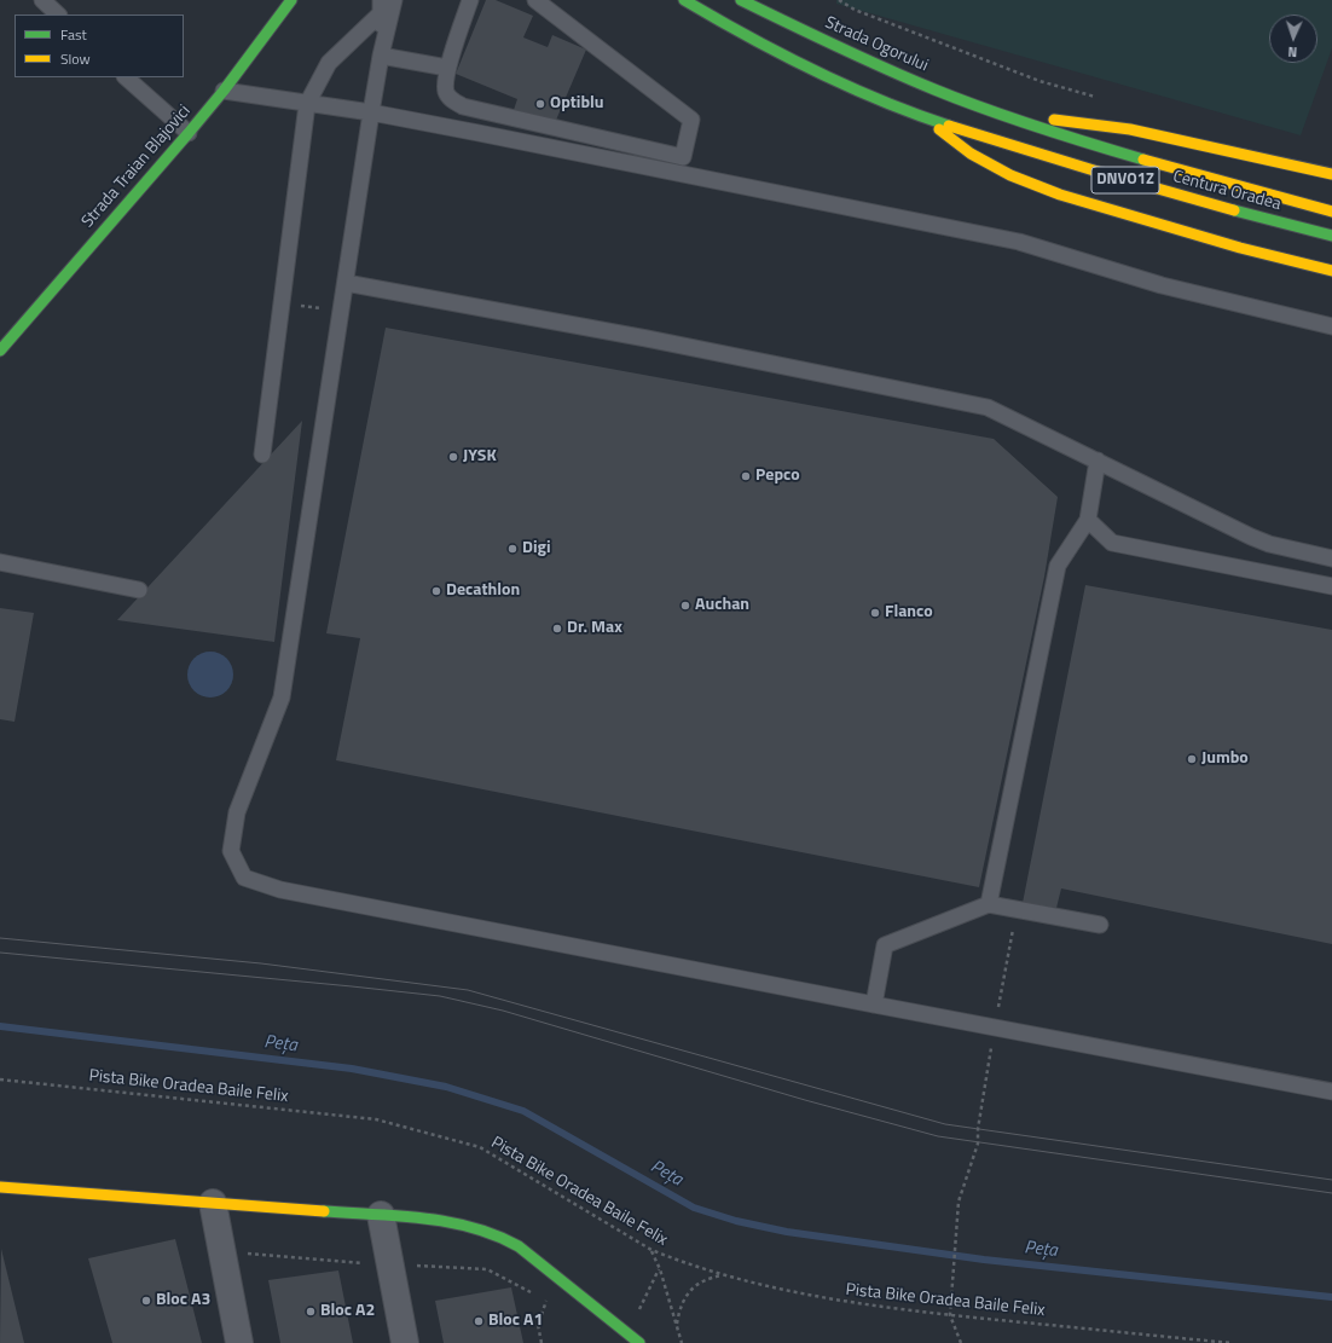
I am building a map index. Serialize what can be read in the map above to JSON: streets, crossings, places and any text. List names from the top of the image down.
{
  "streets": {
    "main road": [
      "Strada Ogorului",
      "Strada Traian Blajovici",
      "DNVO1Z",
      "Centura Oradea"
    ],
    "path": ["Pista Bike Oradea Baile Felix"]
  },
  "crossings": [
    ["Strada Ogorului", "Centura Oradea"],
    ["DNVO1Z", "Centura Oradea"]
  ],
  "water": ["Peța"],
  "places": [
    "Optiblu",
    "JYSK",
    "Pepco",
    "Digi",
    "Decathlon",
    "Auchan",
    "Flanco",
    "Dr. Max",
    "Jumbo",
    "Bloc A3",
    "Bloc A2",
    "Bloc A1"
  ],
  "legend": ["Fast", "Slow"],
  "north": "bottom"
}
